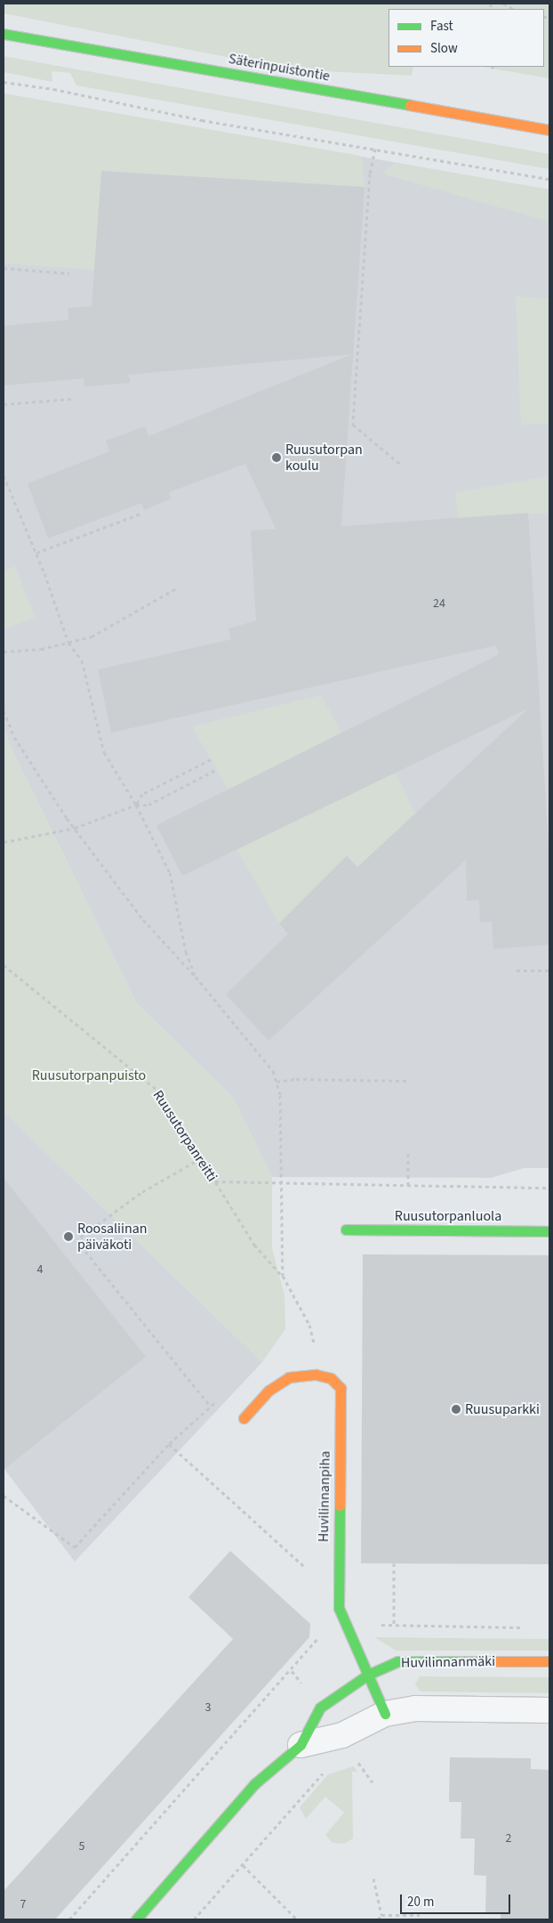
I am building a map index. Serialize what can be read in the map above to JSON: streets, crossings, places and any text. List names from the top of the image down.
{
  "streets": {
    "street": [
      "Säterinpuistontie",
      "Ruusutorpanluola",
      "Huvilinnanpiha",
      "Huvilinnanmäki"
    ],
    "path": ["Ruusutorpanreitti"]
  },
  "crossings": [
    ["Huvilinnanpiha", "Huvilinnanmäki"]
  ],
  "parks": ["Ruusutorpanpuisto"],
  "places": ["Ruusutorpan koulu", "Roosaliinan päiväkoti", "Ruusuparkki"],
  "house_numbers": [
    "24",
    "4",
    "3",
    "2",
    "5",
    "7"
  ],
  "legend": ["Fast", "Slow"],
  "scale_bar": "20 m"
}
